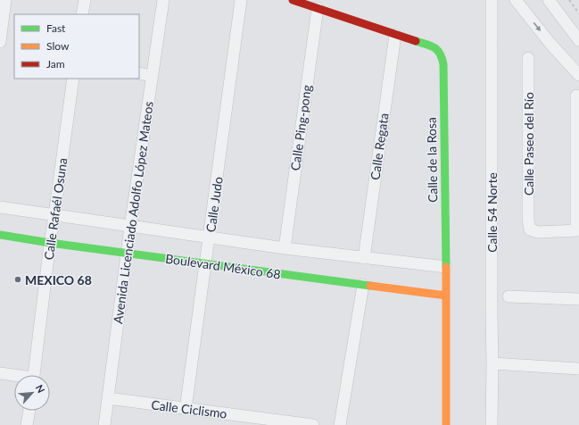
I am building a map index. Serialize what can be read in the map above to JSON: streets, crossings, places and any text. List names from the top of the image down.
{
  "streets": {
    "street": [
      "Calle Ping-pong",
      "Calle Paseo del Río",
      "Calle Regata",
      "Calle de la Rosa",
      "Calle Judo",
      "Calle Rafaél Osuna",
      "Avenida Licenciado Adolfo López Mateos",
      "Calle 54 Norte",
      "Boulevard México 68",
      "Calle Ciclismo"
    ]
  },
  "crossings": [
    ["Calle Ping-pong", "Calle de la Rosa"],
    ["Calle Ping-pong", "Boulevard México 68"],
    ["Calle Regata", "Calle de la Rosa"],
    ["Calle Regata", "Boulevard México 68"],
    ["Calle de la Rosa", "Boulevard México 68"],
    ["Calle Judo", "Boulevard México 68"],
    ["Calle Judo", "Calle Ciclismo"],
    ["Calle Rafaél Osuna", "Boulevard México 68"],
    ["Avenida Licenciado Adolfo López Mateos", "Boulevard México 68"],
    ["Avenida Licenciado Adolfo López Mateos", "Calle Ciclismo"]
  ],
  "places": ["MEXICO 68"],
  "legend": ["Fast", "Slow", "Jam"],
  "north": "top right"
}
